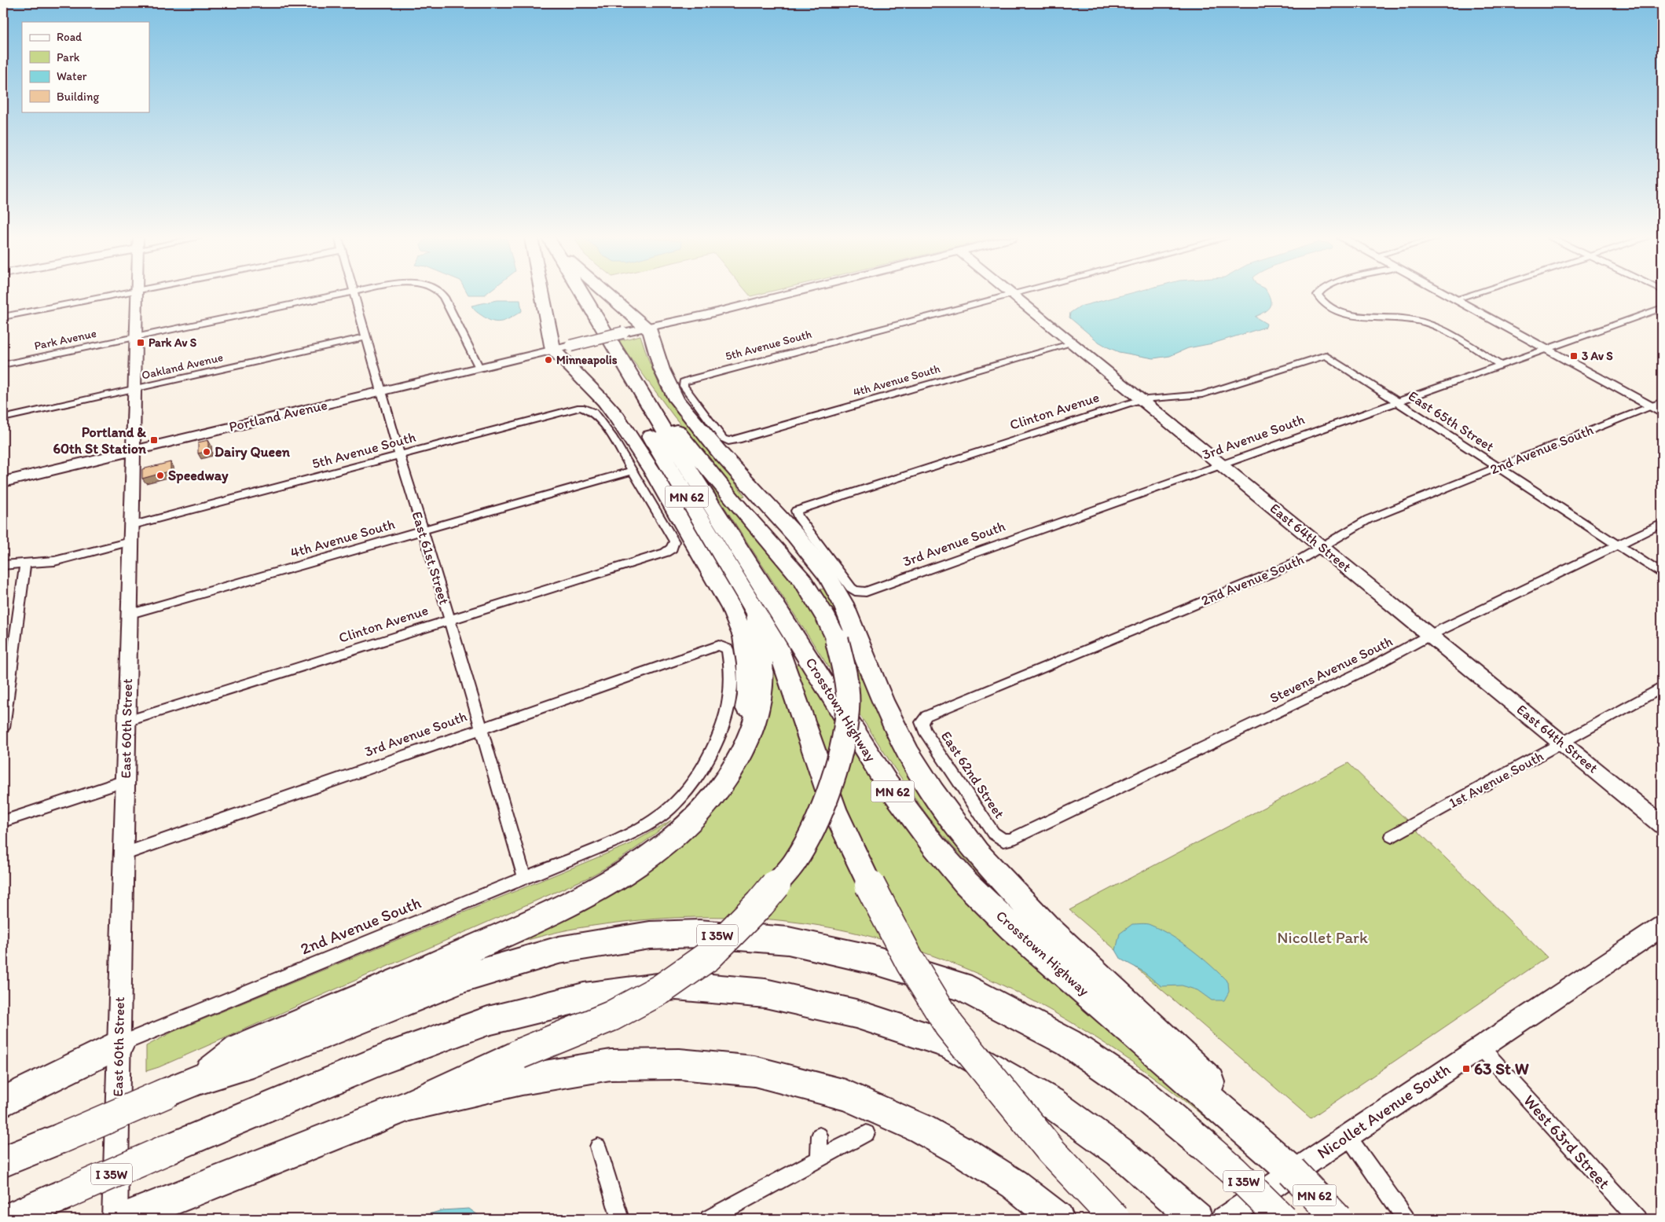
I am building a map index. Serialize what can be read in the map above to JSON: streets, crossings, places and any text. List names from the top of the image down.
{
  "streets": {
    "highway": ["MN 62", "Crosstown Highway", "I 35W"],
    "street": [
      "Park Avenue",
      "5th Avenue South",
      "Oakland Avenue",
      "4th Avenue South",
      "Clinton Avenue",
      "Portland Avenue",
      "East 65th Street",
      "3rd Avenue South",
      "2nd Avenue South",
      "East 64th Street",
      "East 61st Street",
      "Stevens Avenue South",
      "East 60th Street",
      "East 62nd Street",
      "1st Avenue South",
      "Nicollet Avenue South",
      "West 63rd Street"
    ]
  },
  "crossings": [
    ["Park Avenue", "Portland Avenue"],
    ["Park Avenue", "East 60th Street"],
    ["5th Avenue South", "4th Avenue South"],
    ["5th Avenue South", "Clinton Avenue"],
    ["5th Avenue South", "East 61st Street"],
    ["5th Avenue South", "East 60th Street"],
    ["Oakland Avenue", "East 61st Street"],
    ["Oakland Avenue", "East 60th Street"],
    ["4th Avenue South", "Clinton Avenue"],
    ["4th Avenue South", "East 64th Street"],
    ["4th Avenue South", "East 61st Street"],
    ["4th Avenue South", "East 60th Street"],
    ["Clinton Avenue", "East 65th Street"],
    ["Clinton Avenue", "3rd Avenue South"],
    ["Clinton Avenue", "East 64th Street"],
    ["Clinton Avenue", "East 61st Street"],
    ["Clinton Avenue", "East 60th Street"],
    ["Portland Avenue", "East 61st Street"],
    ["Portland Avenue", "East 60th Street"],
    ["East 65th Street", "3rd Avenue South"],
    ["East 65th Street", "2nd Avenue South"],
    ["East 65th Street", "Stevens Avenue South"],
    ["3rd Avenue South", "2nd Avenue South"],
    ["3rd Avenue South", "East 64th Street"],
    ["3rd Avenue South", "East 61st Street"],
    ["3rd Avenue South", "East 60th Street"],
    ["2nd Avenue South", "East 64th Street"],
    ["2nd Avenue South", "East 61st Street"],
    ["2nd Avenue South", "East 60th Street"],
    ["2nd Avenue South", "East 62nd Street"],
    ["East 64th Street", "Stevens Avenue South"],
    ["East 64th Street", "1st Avenue South"],
    ["Stevens Avenue South", "East 62nd Street"],
    ["Nicollet Avenue South", "West 63rd Street"]
  ],
  "parks": ["Nicollet Park"],
  "places": {
    "transit": [
      "Park Av S",
      "3 Av S",
      "Portland & 60th St Station",
      "63 St W"
    ],
    "other": ["Minneapolis", "Dairy Queen", "Speedway"]
  },
  "legend": [
    "Road",
    "Park",
    "Water",
    "Building"
  ]
}
